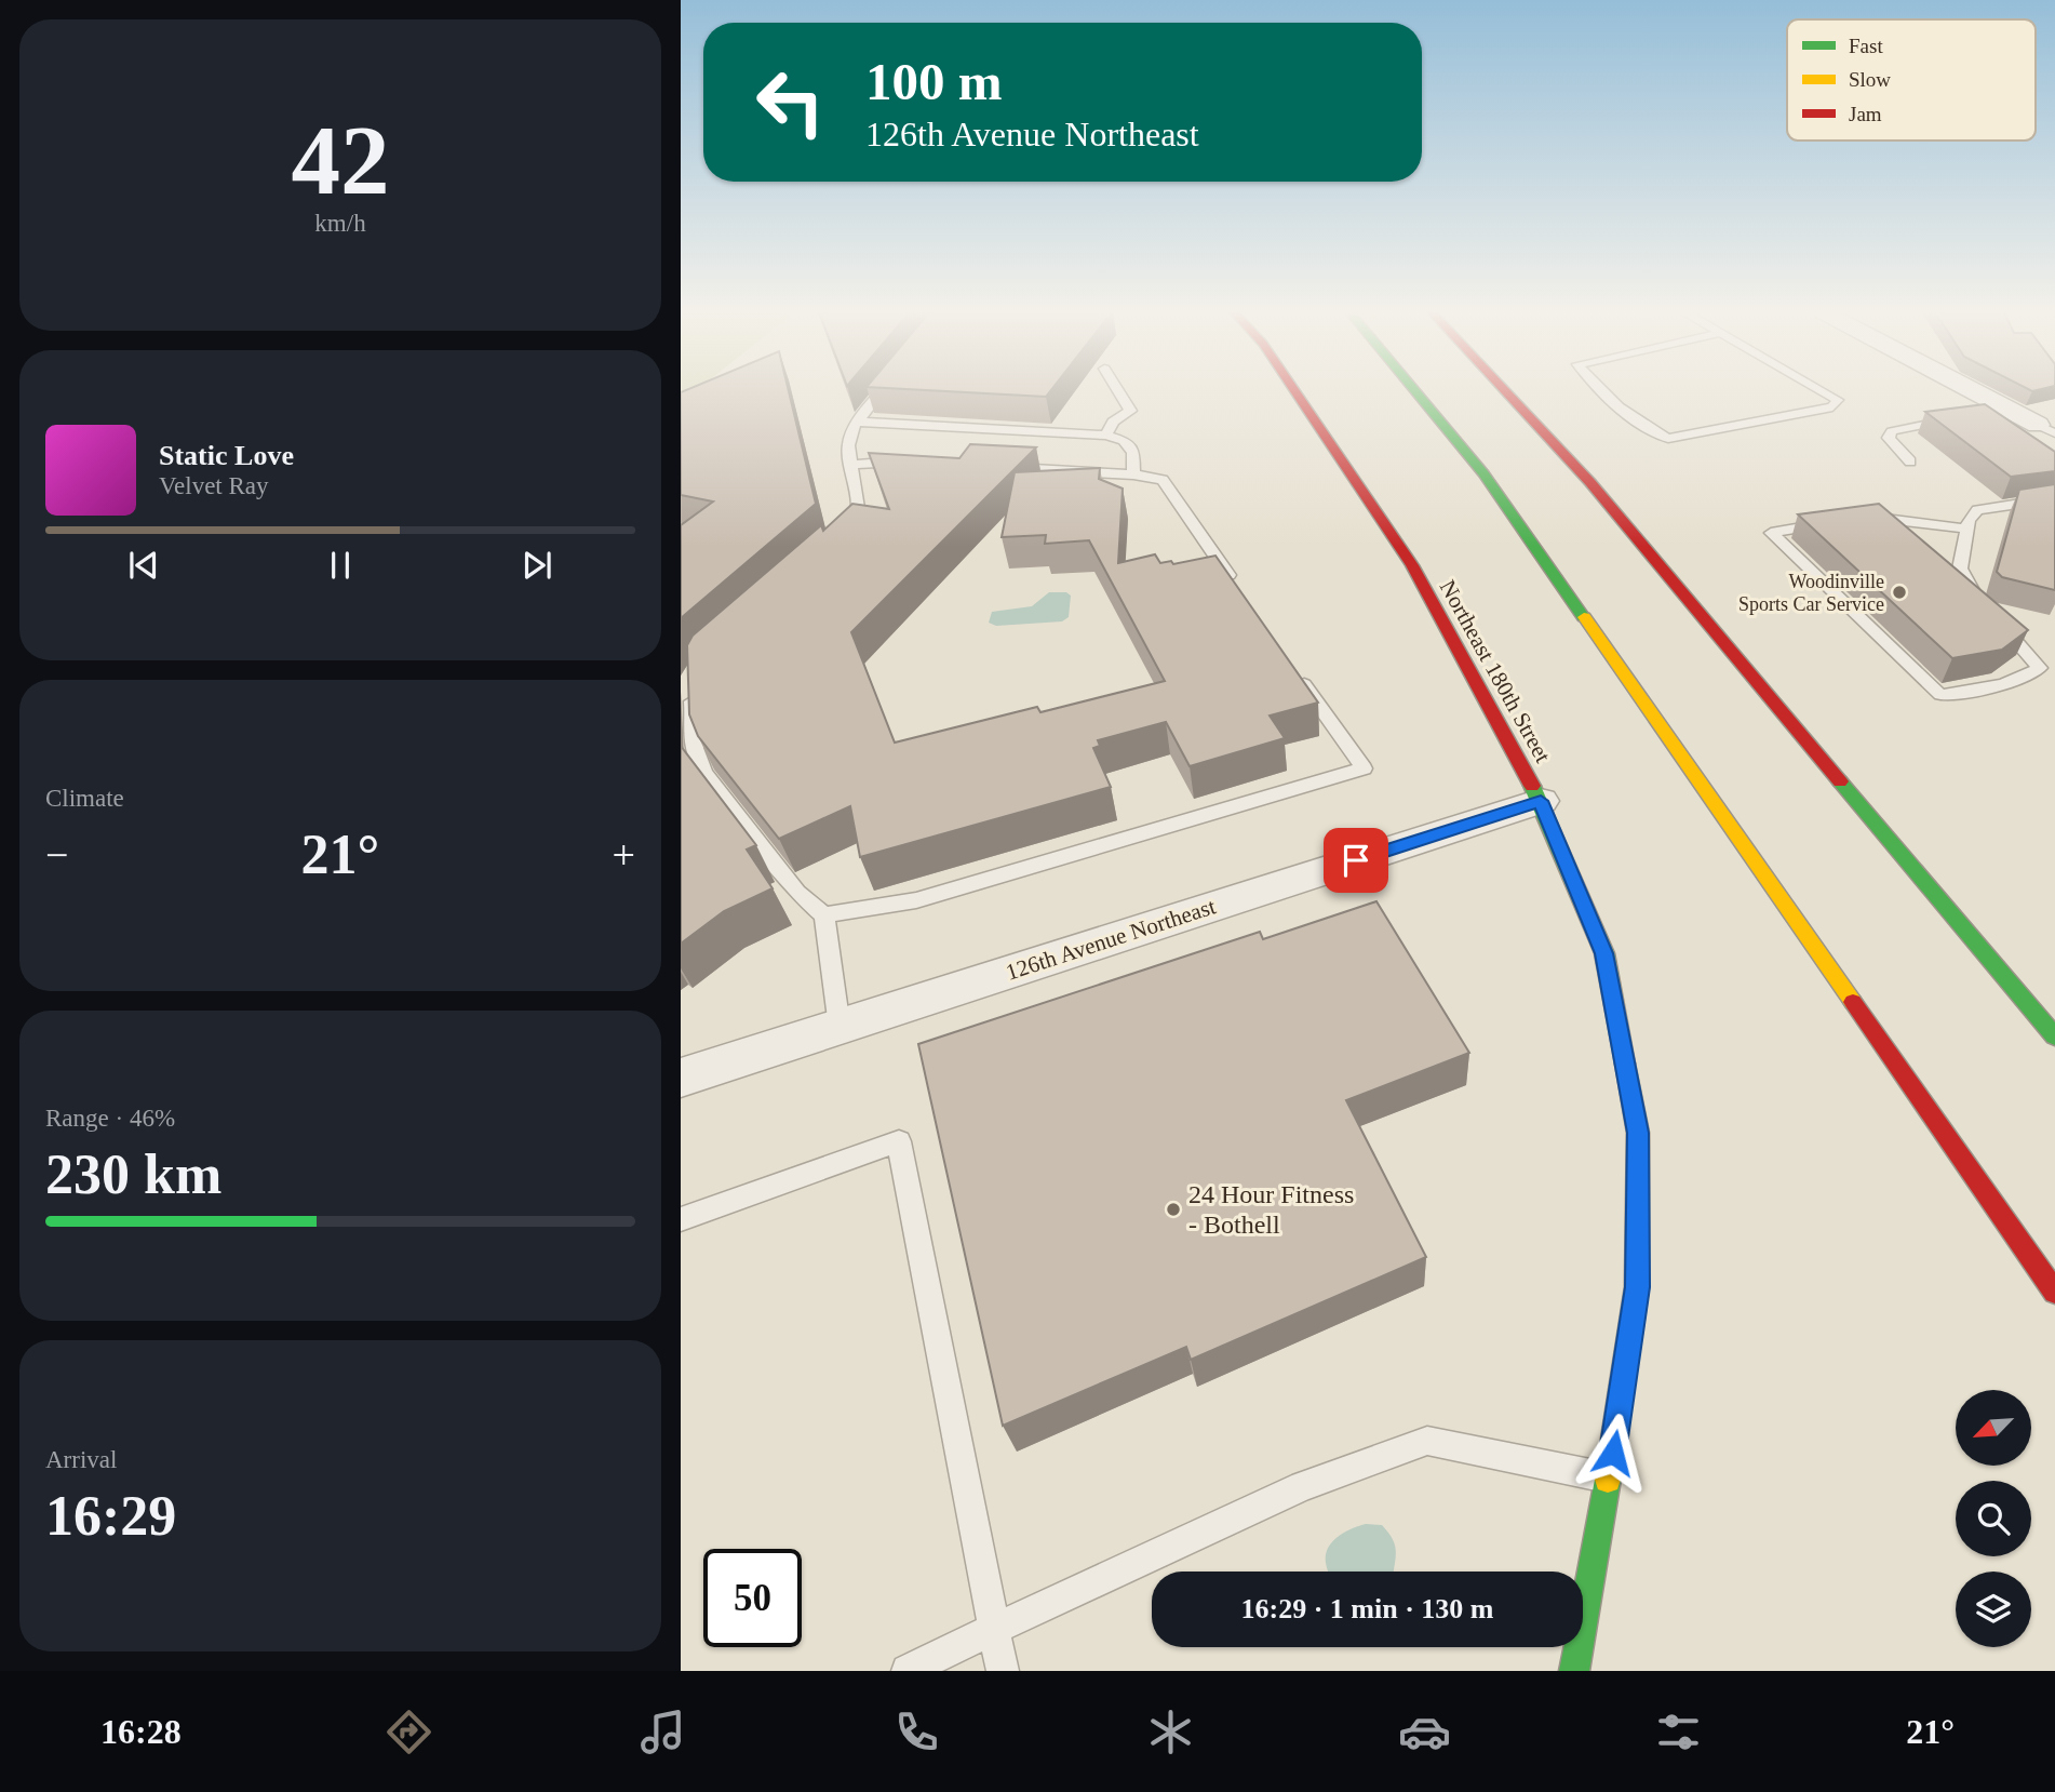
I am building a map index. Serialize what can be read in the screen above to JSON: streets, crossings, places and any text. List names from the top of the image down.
{
  "streets": {
    "main road": ["Northeast 180th Street"],
    "street": ["126th Avenue Northeast"]
  },
  "crossings": [
    ["Northeast 180th Street", "126th Avenue Northeast"]
  ],
  "places": ["Woodinville Sports Car Service", "24 Hour Fitness - Bothell"],
  "legend": ["Fast", "Slow", "Jam"],
  "north": "bottom left",
  "page": {
    "tile": [
      ["42", "km/h"],
      "Climate",
      ["Range · 46%", "230 km"],
      ["Arrival", "16:29"]
    ],
    "turn": ["100 m", "126th Avenue Northeast"],
    "song": ["Static Love", "Velvet Ray"],
    "heat": ["−", "21°", "+"],
    "limit": "50",
    "trip": "16:29 · 1 min · 130 m",
    "tabs": ["16:28", "21°"]
  }
}
